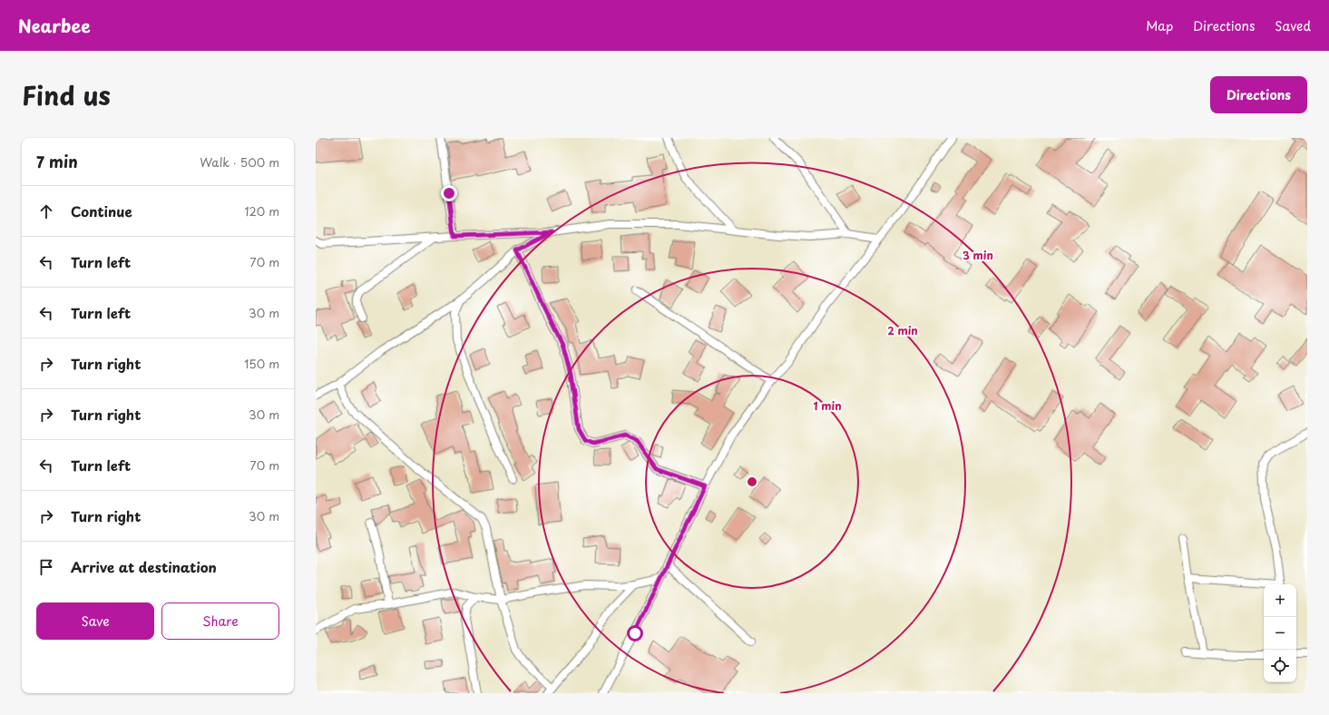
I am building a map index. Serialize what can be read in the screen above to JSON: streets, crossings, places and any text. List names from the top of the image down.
{
  "page": {
    "header": "Nearbee",
    "nav": ["Map", "Directions", "Saved"],
    "title": "Find us",
    "buttons": [
      "Directions",
      ["Save", "Share"]
    ],
    "heading": ["7 min", "Walk · 500 m"],
    "list": [
      ["Continue", "120 m"],
      ["Turn left", "70 m"],
      ["Turn left", "30 m"],
      ["Turn right", "150 m"],
      ["Turn right", "30 m"],
      ["Turn left", "70 m"],
      ["Turn right", "30 m"],
      "Arrive at destination"
    ],
    "map_buttons": ["+", "−"]
  },
  "rings": ["3 min", "2 min", "1 min"]
}
